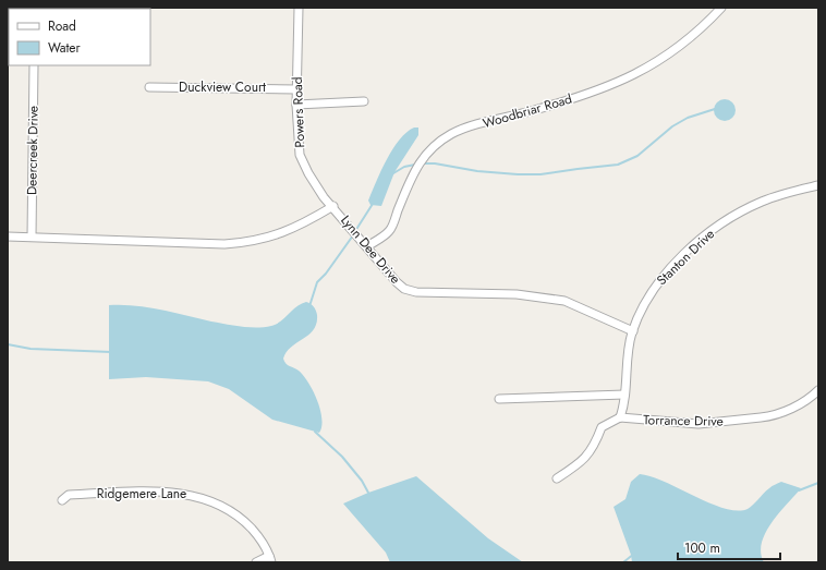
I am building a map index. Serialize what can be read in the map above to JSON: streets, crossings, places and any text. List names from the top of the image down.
{
  "streets": {
    "street": [
      "Duckview Court",
      "Woodbriar Road",
      "Powers Road",
      "Deercreek Drive",
      "Lynn Dee Drive",
      "Stanton Drive",
      "Torrance Drive",
      "Ridgemere Lane"
    ]
  },
  "crossings": [
    ["Duckview Court", "Powers Road"],
    ["Woodbriar Road", "Lynn Dee Drive"],
    ["Powers Road", "Lynn Dee Drive"],
    ["Deercreek Drive", "Lynn Dee Drive"],
    ["Lynn Dee Drive", "Stanton Drive"],
    ["Stanton Drive", "Torrance Drive"]
  ],
  "legend": ["Road", "Water"],
  "scale_bar": "100 m"
}
